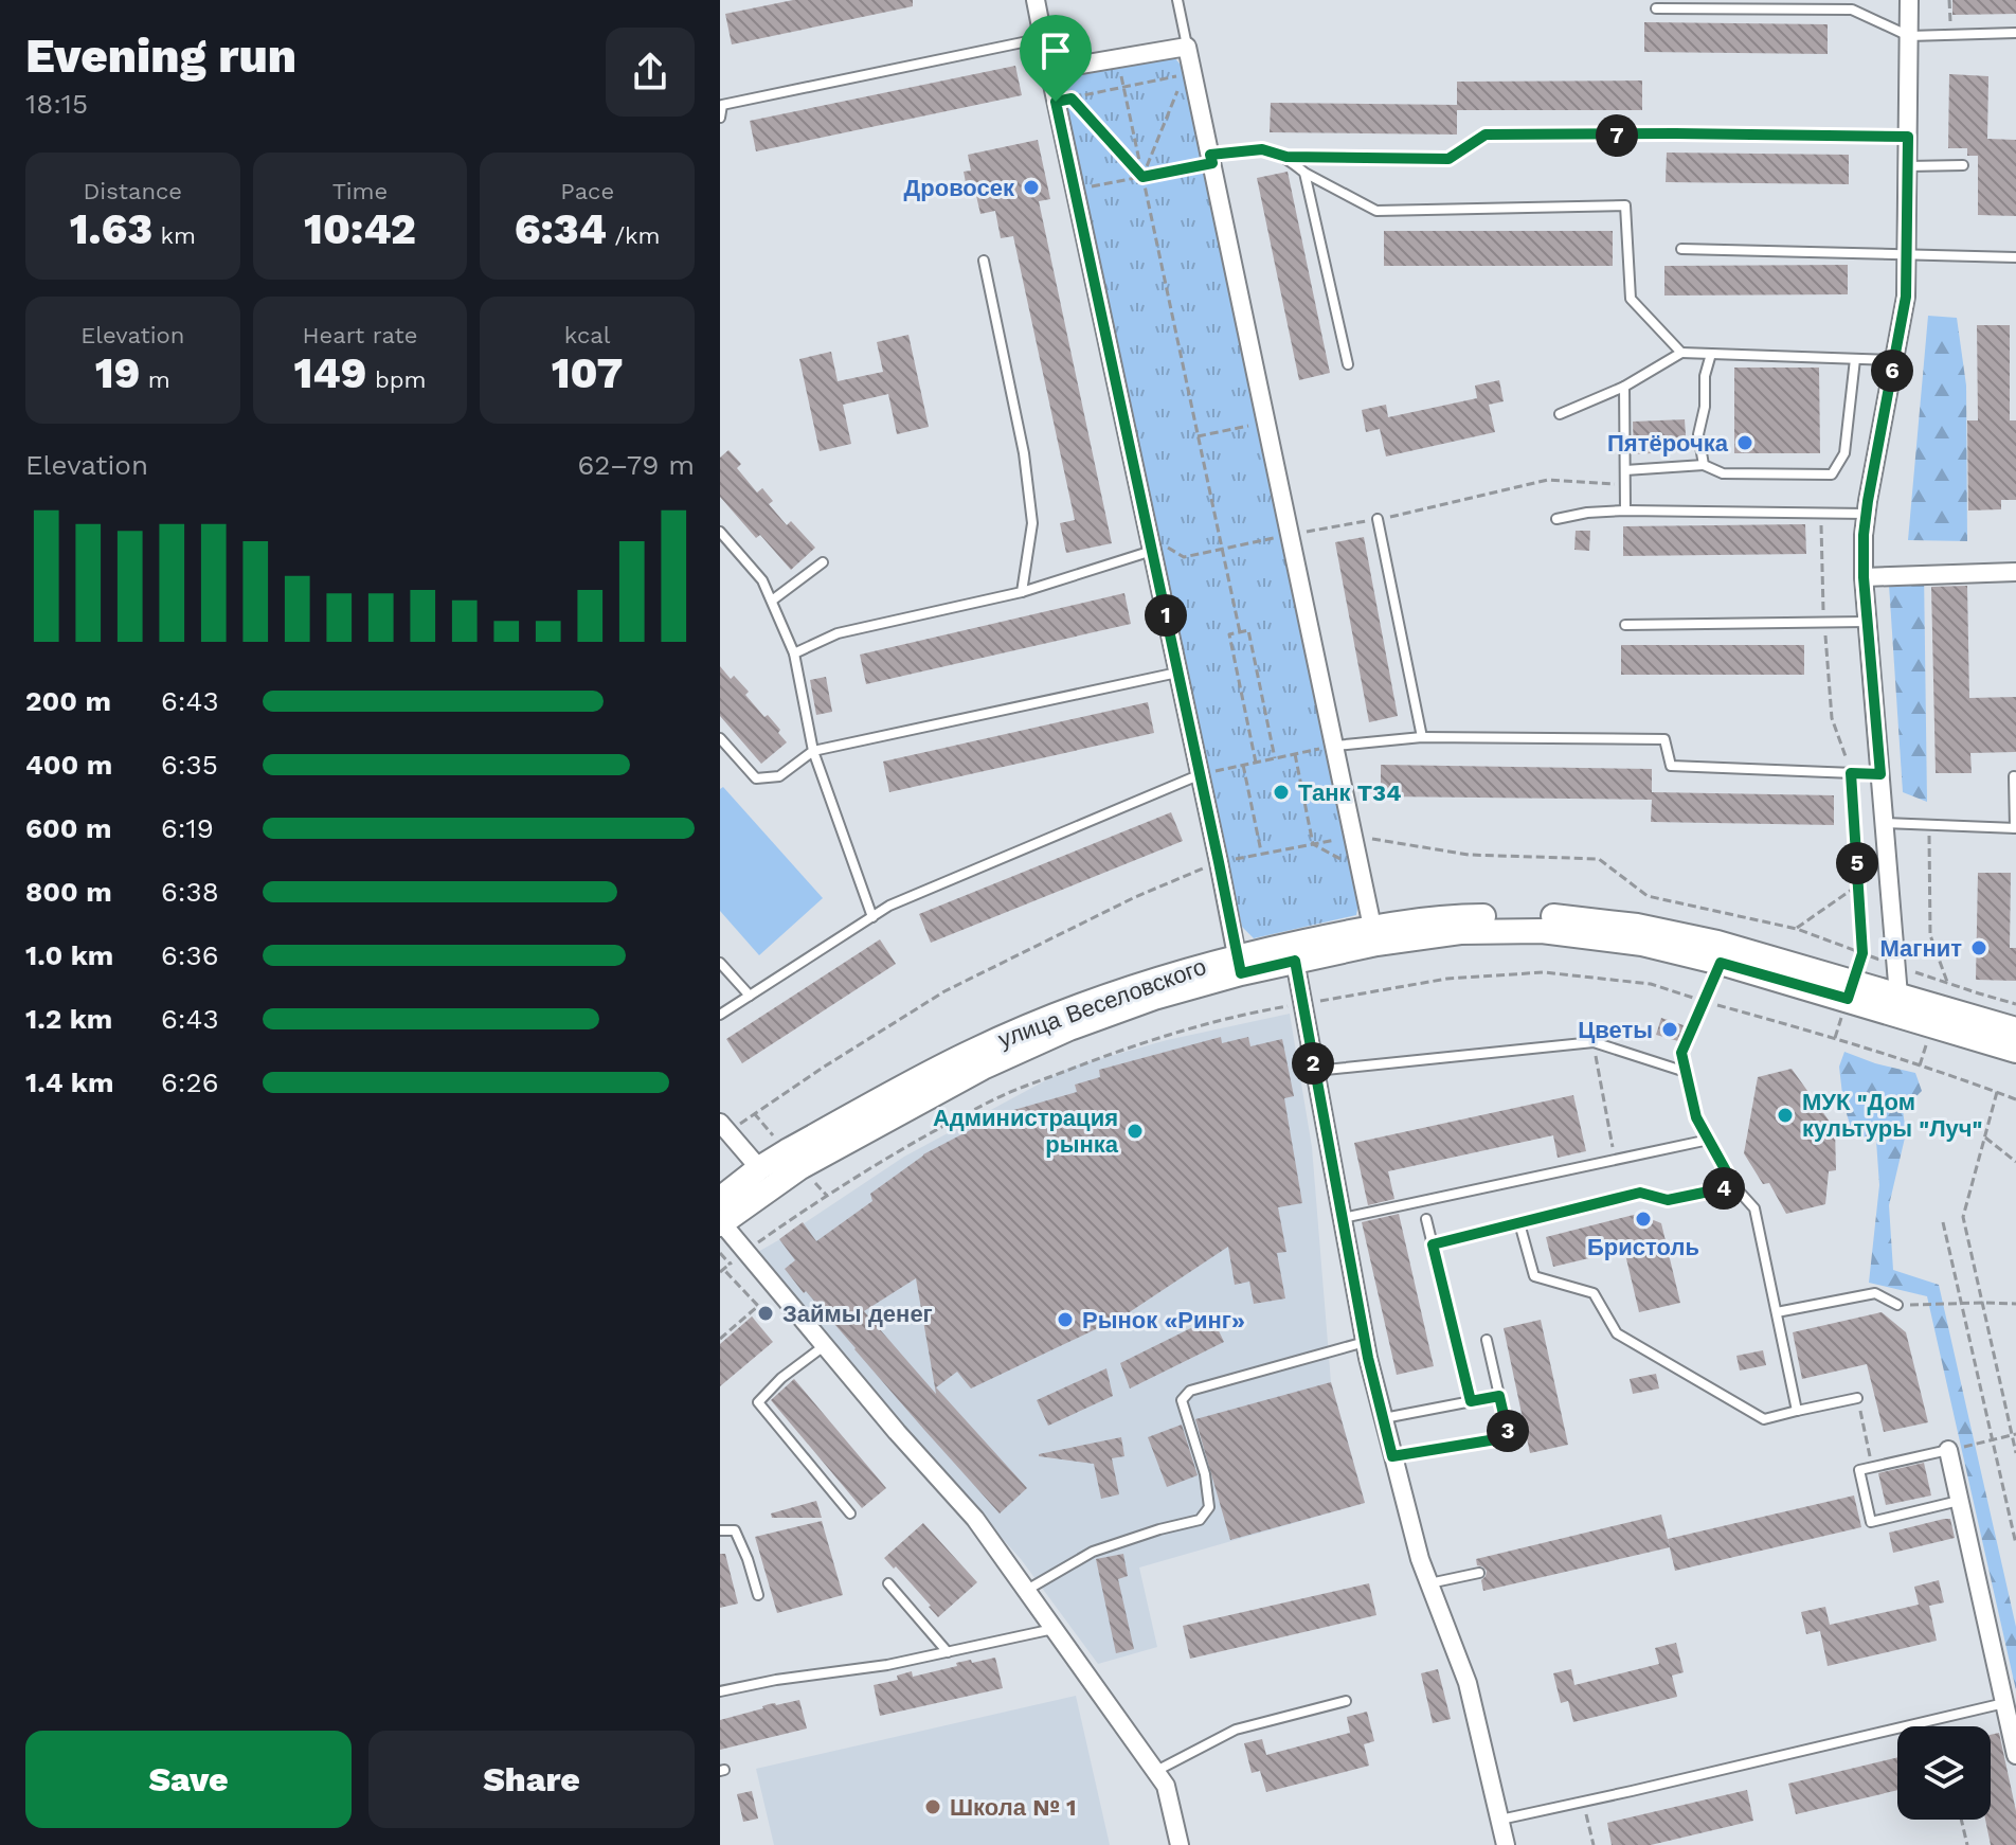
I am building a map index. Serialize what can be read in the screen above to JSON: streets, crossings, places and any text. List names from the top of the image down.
{
  "streets": {
    "main road": ["улица Веселовского"]
  },
  "places": [
    "Дровосек",
    "Пятёрочка",
    "Танк T34",
    "Магнит",
    "Цветы",
    "МУК \"Дом культуры \"Луч\"",
    "Администрация рынка",
    "Бристоль",
    "Займы денег",
    "Рынок «Ринг»",
    "Школа № 1"
  ],
  "page": {
    "heading": ["Evening run", "18:15"],
    "pins": [
      "7",
      "6",
      "1",
      "5",
      "2",
      "4",
      "3"
    ],
    "stats": [
      ["Distance", "1.63 km"],
      ["Time", "10:42"],
      ["Pace", "6:34 /km"],
      ["Elevation", "19 m"],
      ["Heart rate", "149 bpm"],
      ["kcal", "107"]
    ],
    "chart": ["Elevation", "62–79 m"],
    "list": [
      {
        "name": "200 m",
        "note": "6:43"
      },
      {
        "name": "400 m",
        "note": "6:35"
      },
      {
        "name": "600 m",
        "note": "6:19"
      },
      {
        "name": "800 m",
        "note": "6:38"
      },
      {
        "name": "1.0 km",
        "note": "6:36"
      },
      {
        "name": "1.2 km",
        "note": "6:43"
      },
      {
        "name": "1.4 km",
        "note": "6:26"
      }
    ],
    "buttons": ["Save", "Share"]
  }
}
